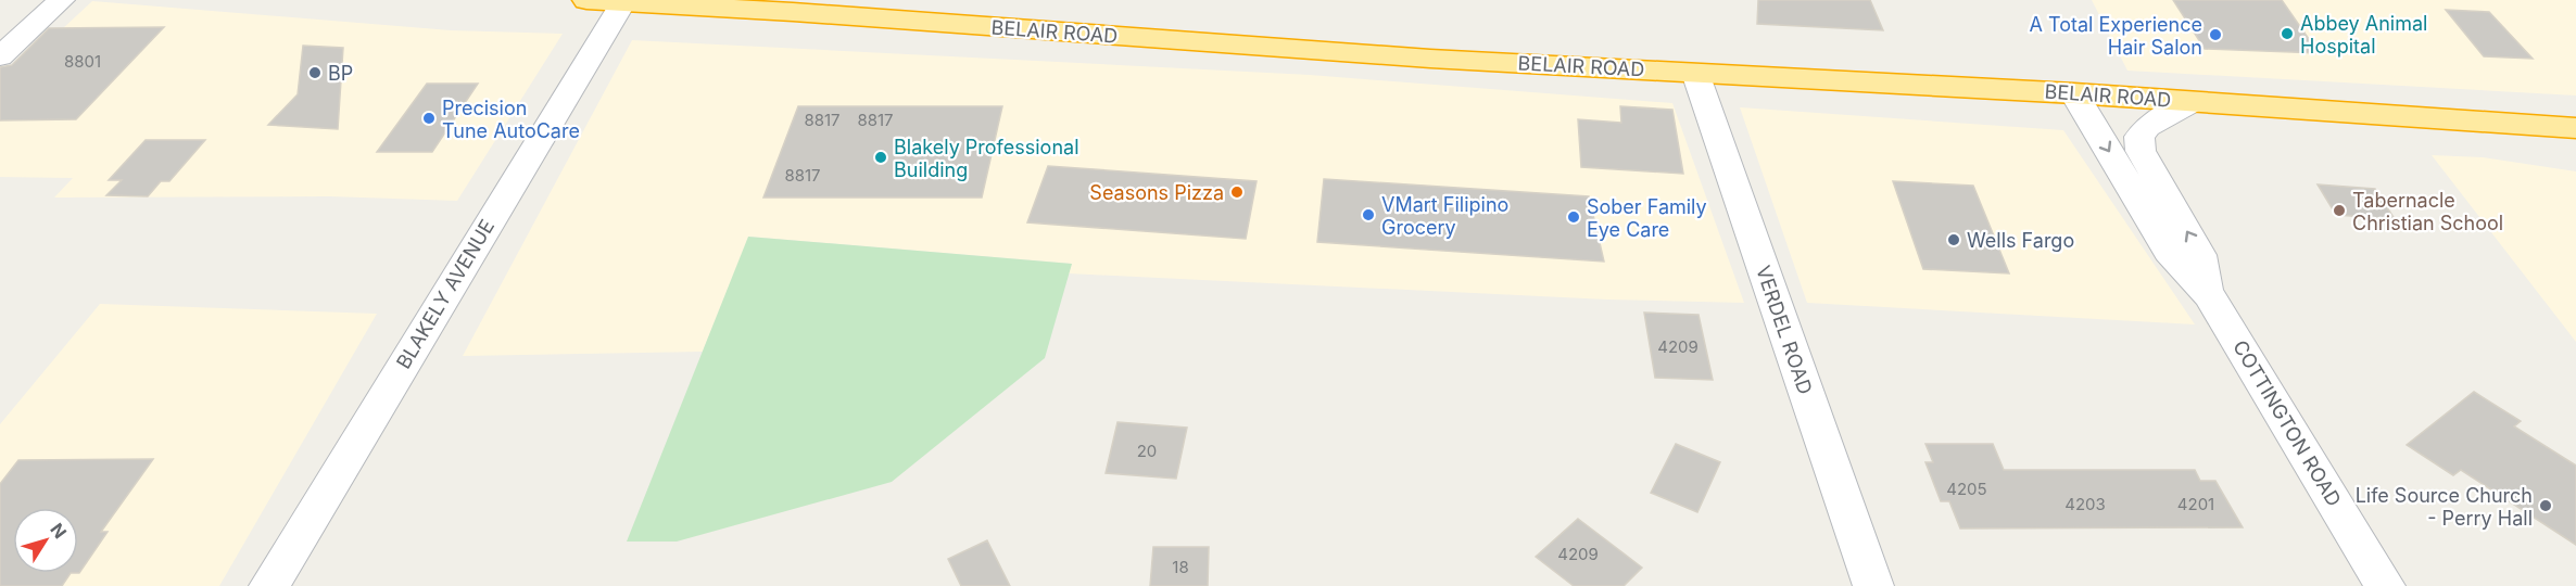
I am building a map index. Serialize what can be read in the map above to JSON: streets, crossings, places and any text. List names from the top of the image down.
{
  "streets": {
    "highway": ["BELAIR ROAD"],
    "street": ["BLAKELY AVENUE", "VERDEL ROAD", "COTTINGTON ROAD"]
  },
  "crossings": [
    ["BELAIR ROAD", "BLAKELY AVENUE"],
    ["BELAIR ROAD", "VERDEL ROAD"],
    ["BELAIR ROAD", "COTTINGTON ROAD"]
  ],
  "places": [
    "Abbey Animal Hospital",
    "A Total Experience Hair Salon",
    "BP",
    "Precision Tune AutoCare",
    "Blakely Professional Building",
    "Seasons Pizza",
    "Tabernacle Christian School",
    "VMart Filipino Grocery",
    "Sober Family Eye Care",
    "Wells Fargo",
    "Life Source Church - Perry Hall"
  ],
  "house_numbers": [
    "8801",
    "8817",
    "8817",
    "8817",
    "4209",
    "20",
    "4205",
    "4203",
    "4201",
    "4209",
    "18"
  ],
  "north": "top right"
}
